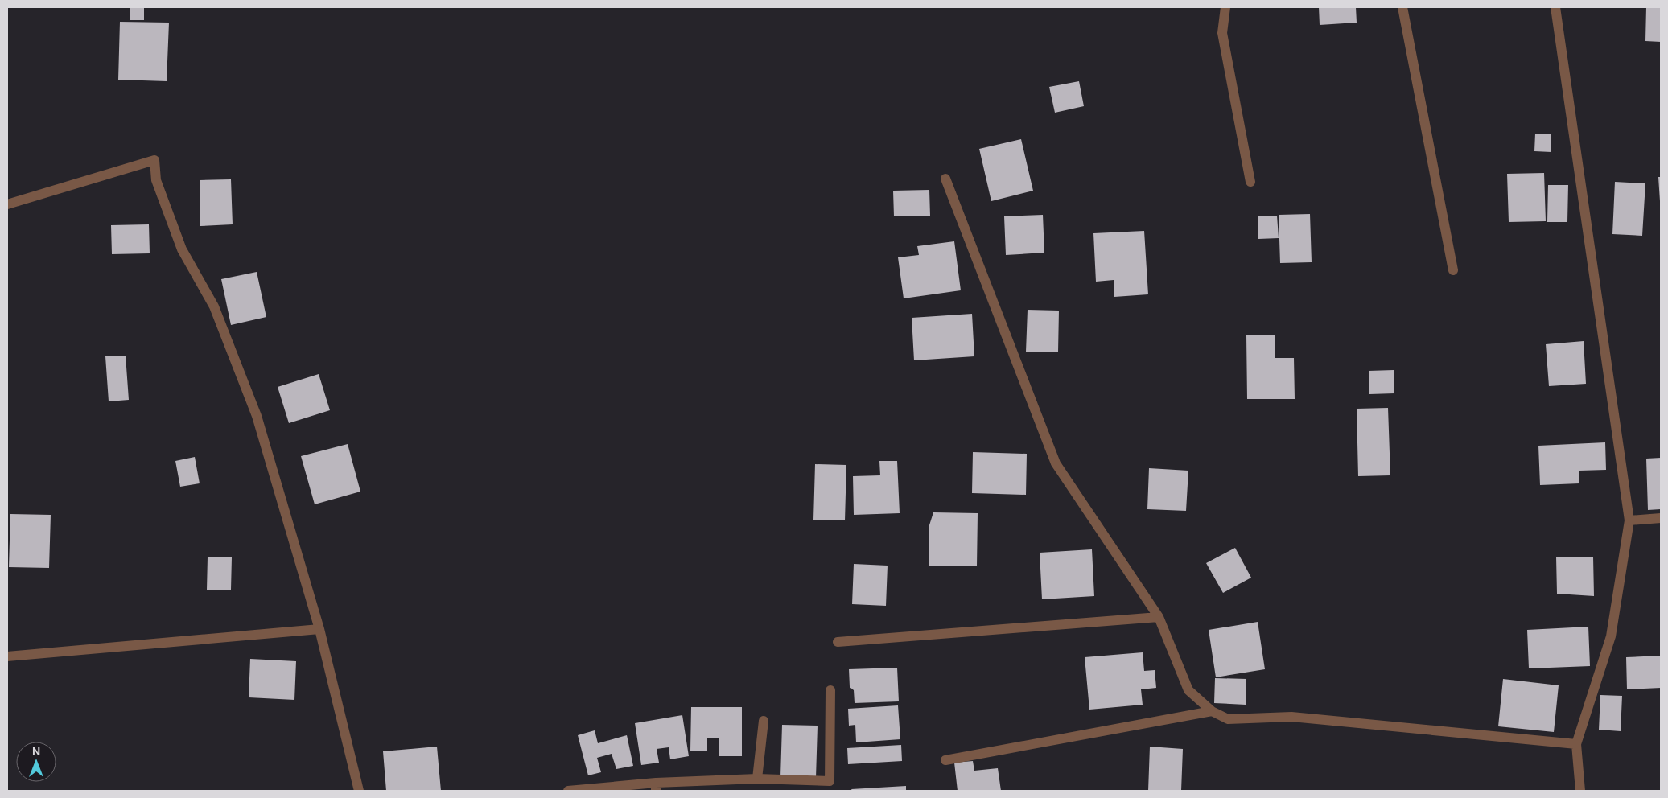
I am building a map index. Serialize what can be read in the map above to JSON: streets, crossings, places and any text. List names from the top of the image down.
{
  "north": "top"
}
